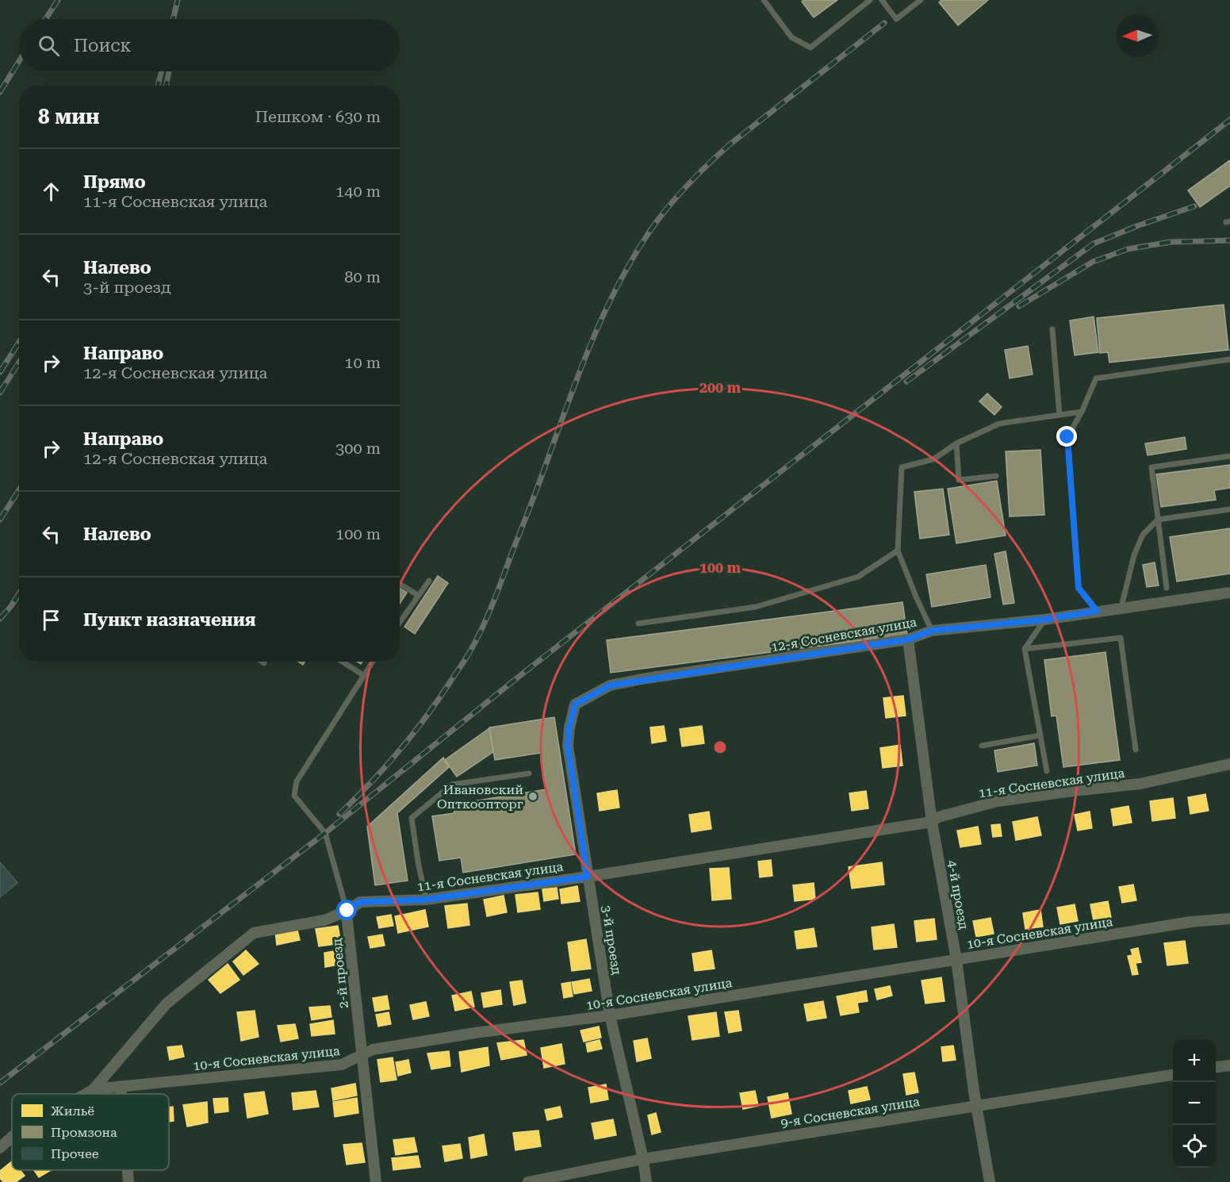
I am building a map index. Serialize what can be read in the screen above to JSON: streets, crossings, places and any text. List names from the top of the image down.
{
  "streets": {
    "street": [
      "12-я Сосневская улица",
      "11-я Сосневская улица",
      "4-й проезд",
      "10-я Сосневская улица",
      "3-й проезд",
      "2-й проезд",
      "9-я Сосневская улица"
    ]
  },
  "crossings": [
    ["12-я Сосневская улица", "4-й проезд"],
    ["12-я Сосневская улица", "3-й проезд"],
    ["11-я Сосневская улица", "4-й проезд"],
    ["11-я Сосневская улица", "10-я Сосневская улица"],
    ["11-я Сосневская улица", "3-й проезд"],
    ["11-я Сосневская улица", "2-й проезд"],
    ["4-й проезд", "10-я Сосневская улица"],
    ["4-й проезд", "9-я Сосневская улица"],
    ["10-я Сосневская улица", "3-й проезд"],
    ["10-я Сосневская улица", "2-й проезд"],
    ["3-й проезд", "9-я Сосневская улица"]
  ],
  "places": ["Ивановский Опткоопторг"],
  "legend": ["Жильё", "Промзона", "Прочее"],
  "north": "left",
  "page": {
    "search": "Поиск",
    "heading": ["8 мин", "Пешком · 630 m"],
    "list": [
      ["Прямо", "11-я Сосневская улица", "140 m"],
      ["Налево", "3-й проезд", "80 m"],
      ["Направо", "12-я Сосневская улица", "10 m"],
      ["Направо", "12-я Сосневская улица", "300 m"],
      ["Налево", "100 m"],
      "Пункт назначения"
    ],
    "map_buttons": ["+", "−"]
  },
  "rings": ["200 m", "100 m"]
}
